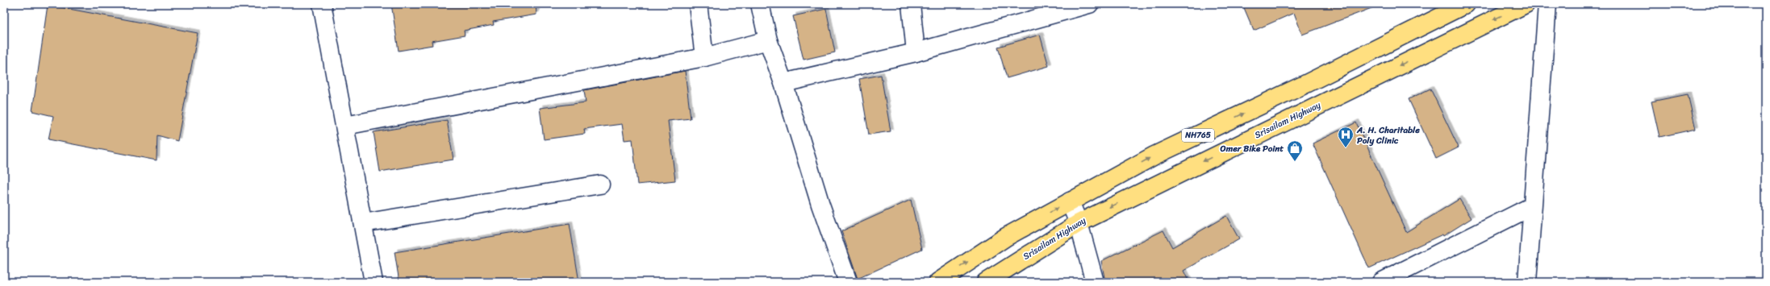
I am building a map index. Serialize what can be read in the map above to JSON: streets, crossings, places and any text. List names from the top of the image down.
{
  "streets": {
    "highway": ["Srisailam Highway", "NH765"]
  },
  "places": {
    "hospital": ["A. H. Charitable Poly Clinic"],
    "shop": ["Omer Bike Point"]
  }
}
